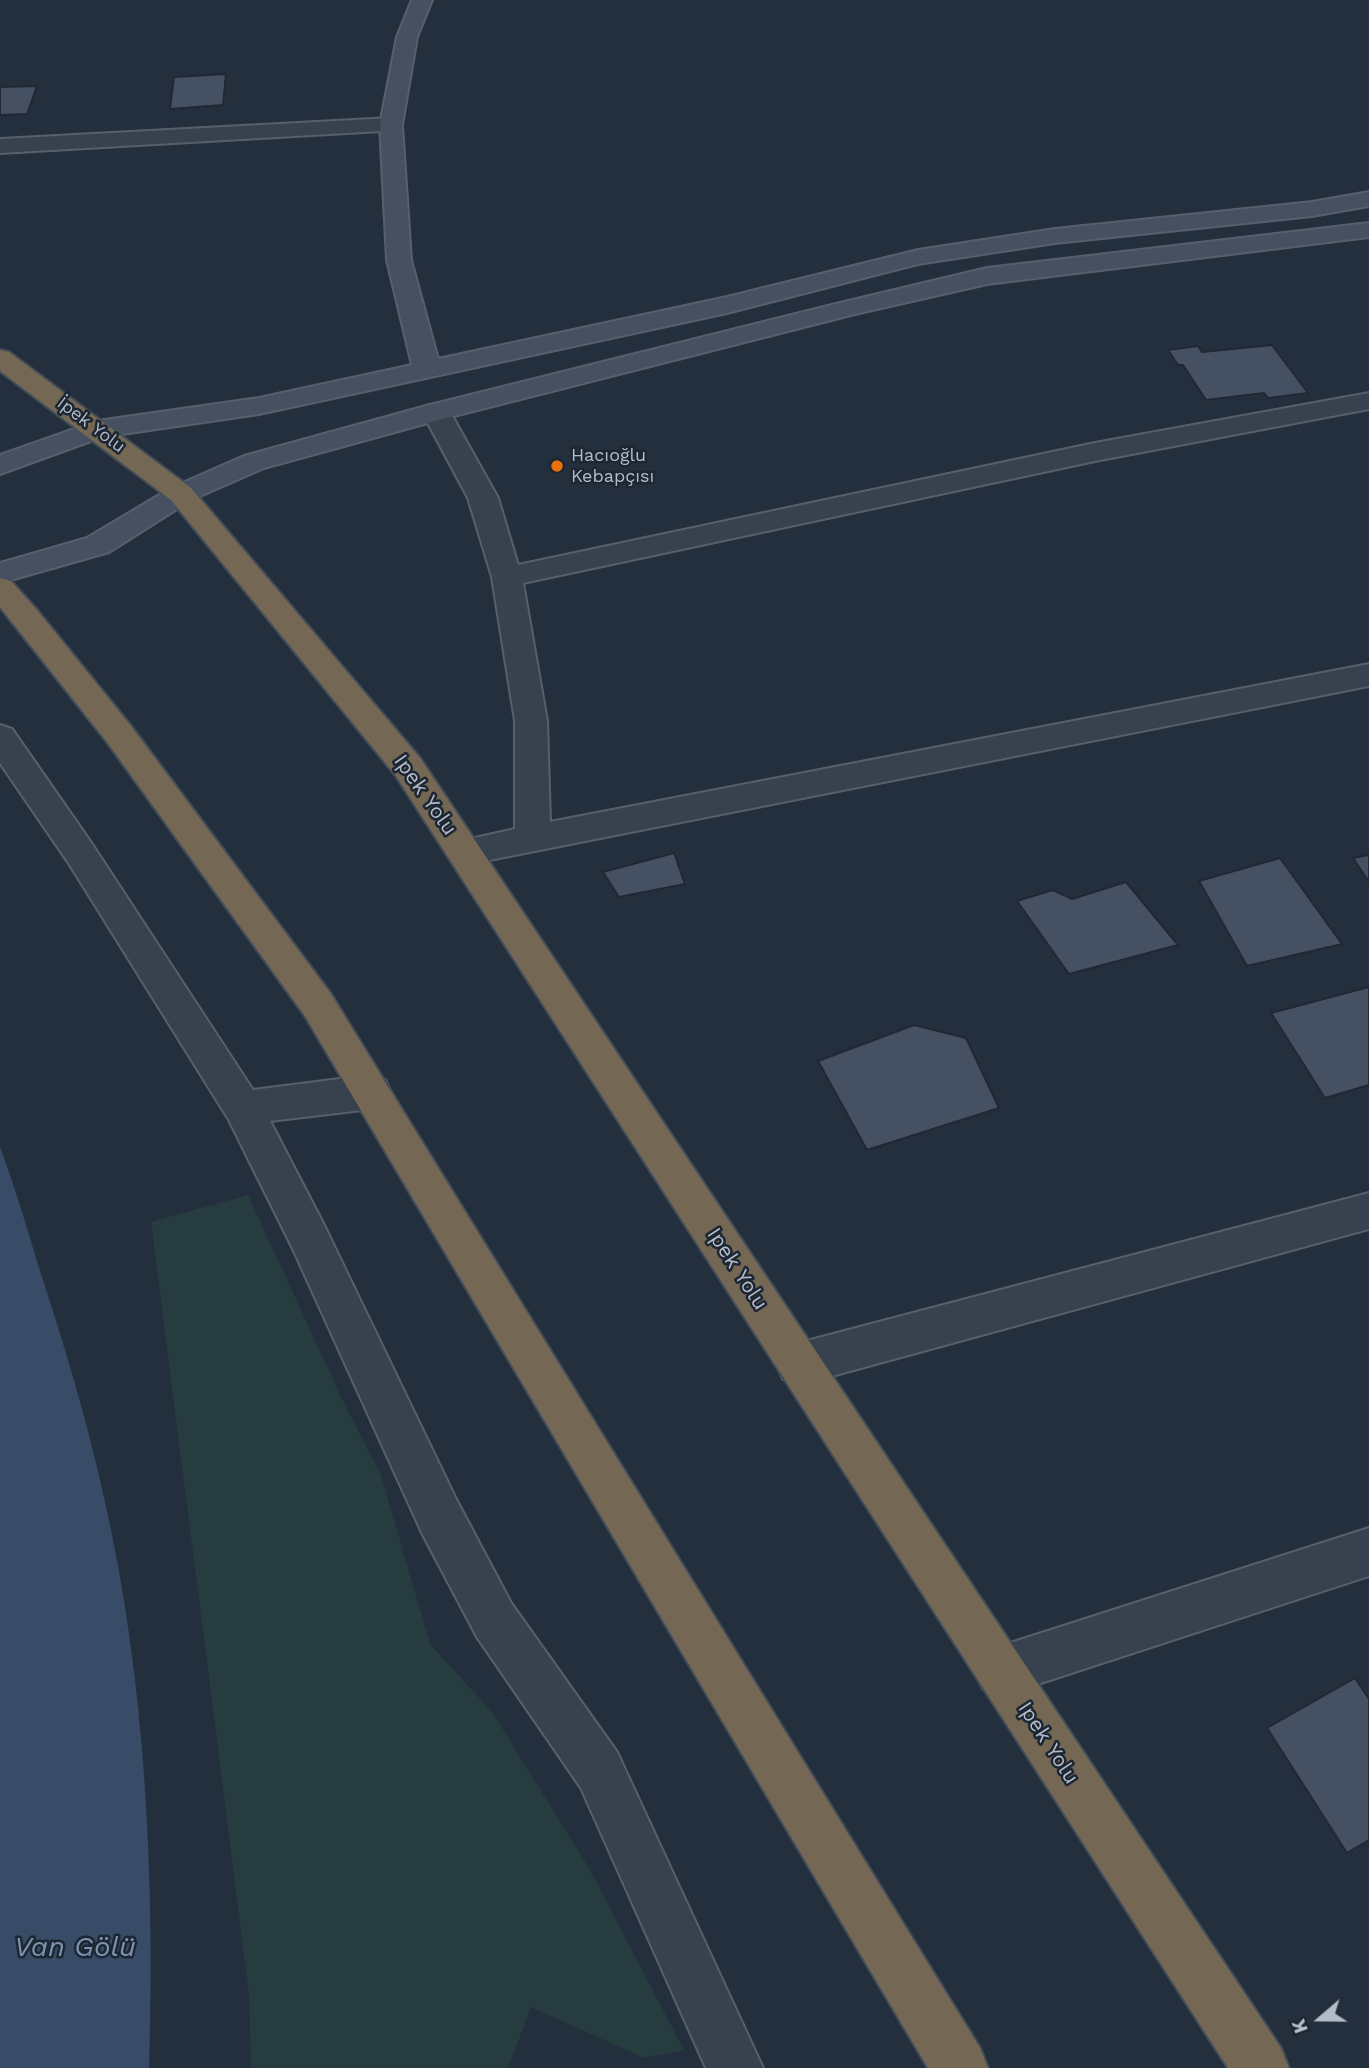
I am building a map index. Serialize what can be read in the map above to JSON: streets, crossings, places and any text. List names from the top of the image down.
{
  "streets": {
    "highway": ["İpek Yolu", "Ipek Yolu"]
  },
  "crossings": [
    ["İpek Yolu", "Ipek Yolu"]
  ],
  "water": ["Van Gölü"],
  "places": ["Hacıoğlu Kebapçısı"],
  "north": "left"
}
